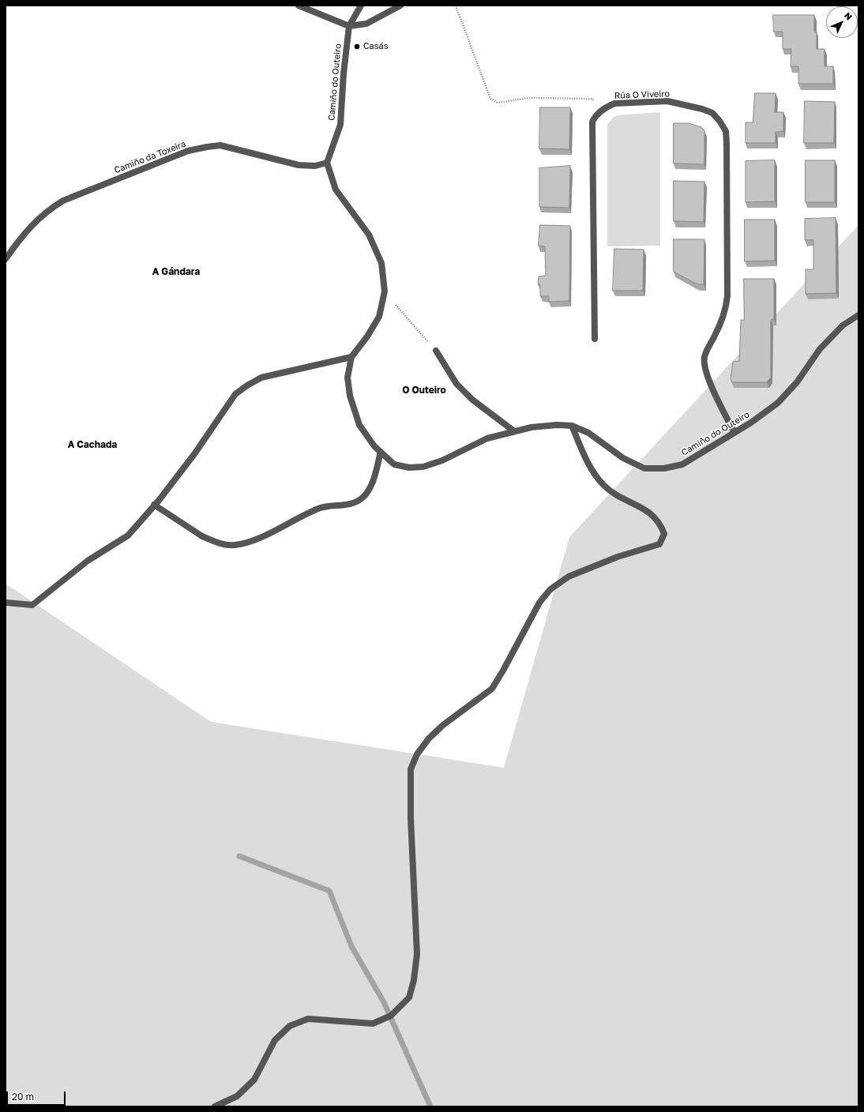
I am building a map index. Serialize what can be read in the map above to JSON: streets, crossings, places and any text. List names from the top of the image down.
{
  "streets": {
    "street": ["Camiño do Outeiro", "Rúa O Viveiro", "Camiño da Toxeira"]
  },
  "crossings": [
    ["Camiño do Outeiro", "Rúa O Viveiro"],
    ["Camiño do Outeiro", "Camiño da Toxeira"]
  ],
  "districts": ["A Gándara", "O Outeiro", "A Cachada"],
  "places": ["Casás"],
  "scale_bar": "20 m",
  "north": "top right"
}
